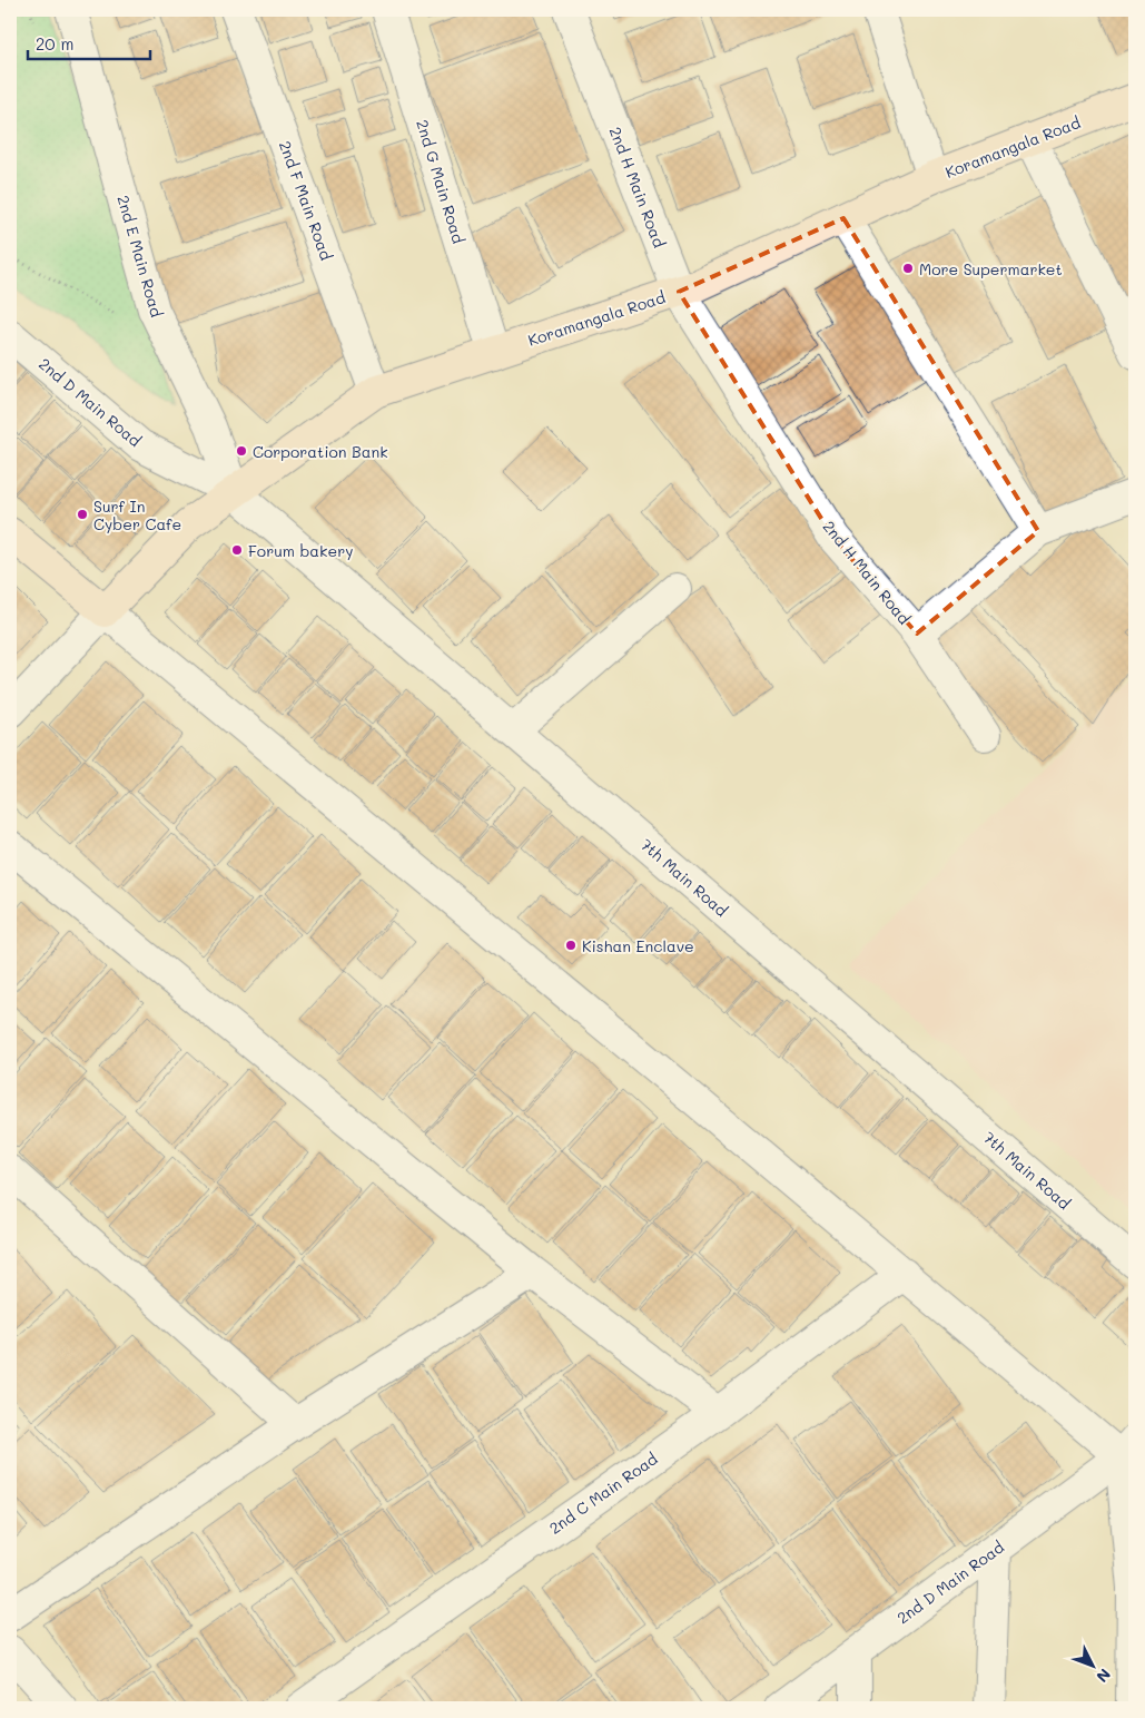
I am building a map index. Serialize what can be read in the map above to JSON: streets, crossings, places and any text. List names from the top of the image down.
{
  "streets": {
    "street": [
      "Koramangala Road",
      "2nd G Main Road",
      "2nd H Main Road",
      "2nd F Main Road",
      "2nd E Main Road",
      "2nd D Main Road",
      "7th Main Road",
      "2nd C Main Road"
    ]
  },
  "crossings": [
    ["Koramangala Road", "2nd G Main Road"],
    ["Koramangala Road", "2nd H Main Road"],
    ["Koramangala Road", "2nd F Main Road"],
    ["Koramangala Road", "2nd E Main Road"],
    ["Koramangala Road", "2nd D Main Road"],
    ["Koramangala Road", "7th Main Road"],
    ["2nd E Main Road", "2nd D Main Road"],
    ["2nd E Main Road", "7th Main Road"],
    ["2nd D Main Road", "7th Main Road"]
  ],
  "places": [
    "More Supermarket",
    "Corporation Bank",
    "Surf In Cyber Cafe",
    "Forum bakery",
    "Kishan Enclave"
  ],
  "scale_bar": "20 m",
  "north": "bottom right"
}
